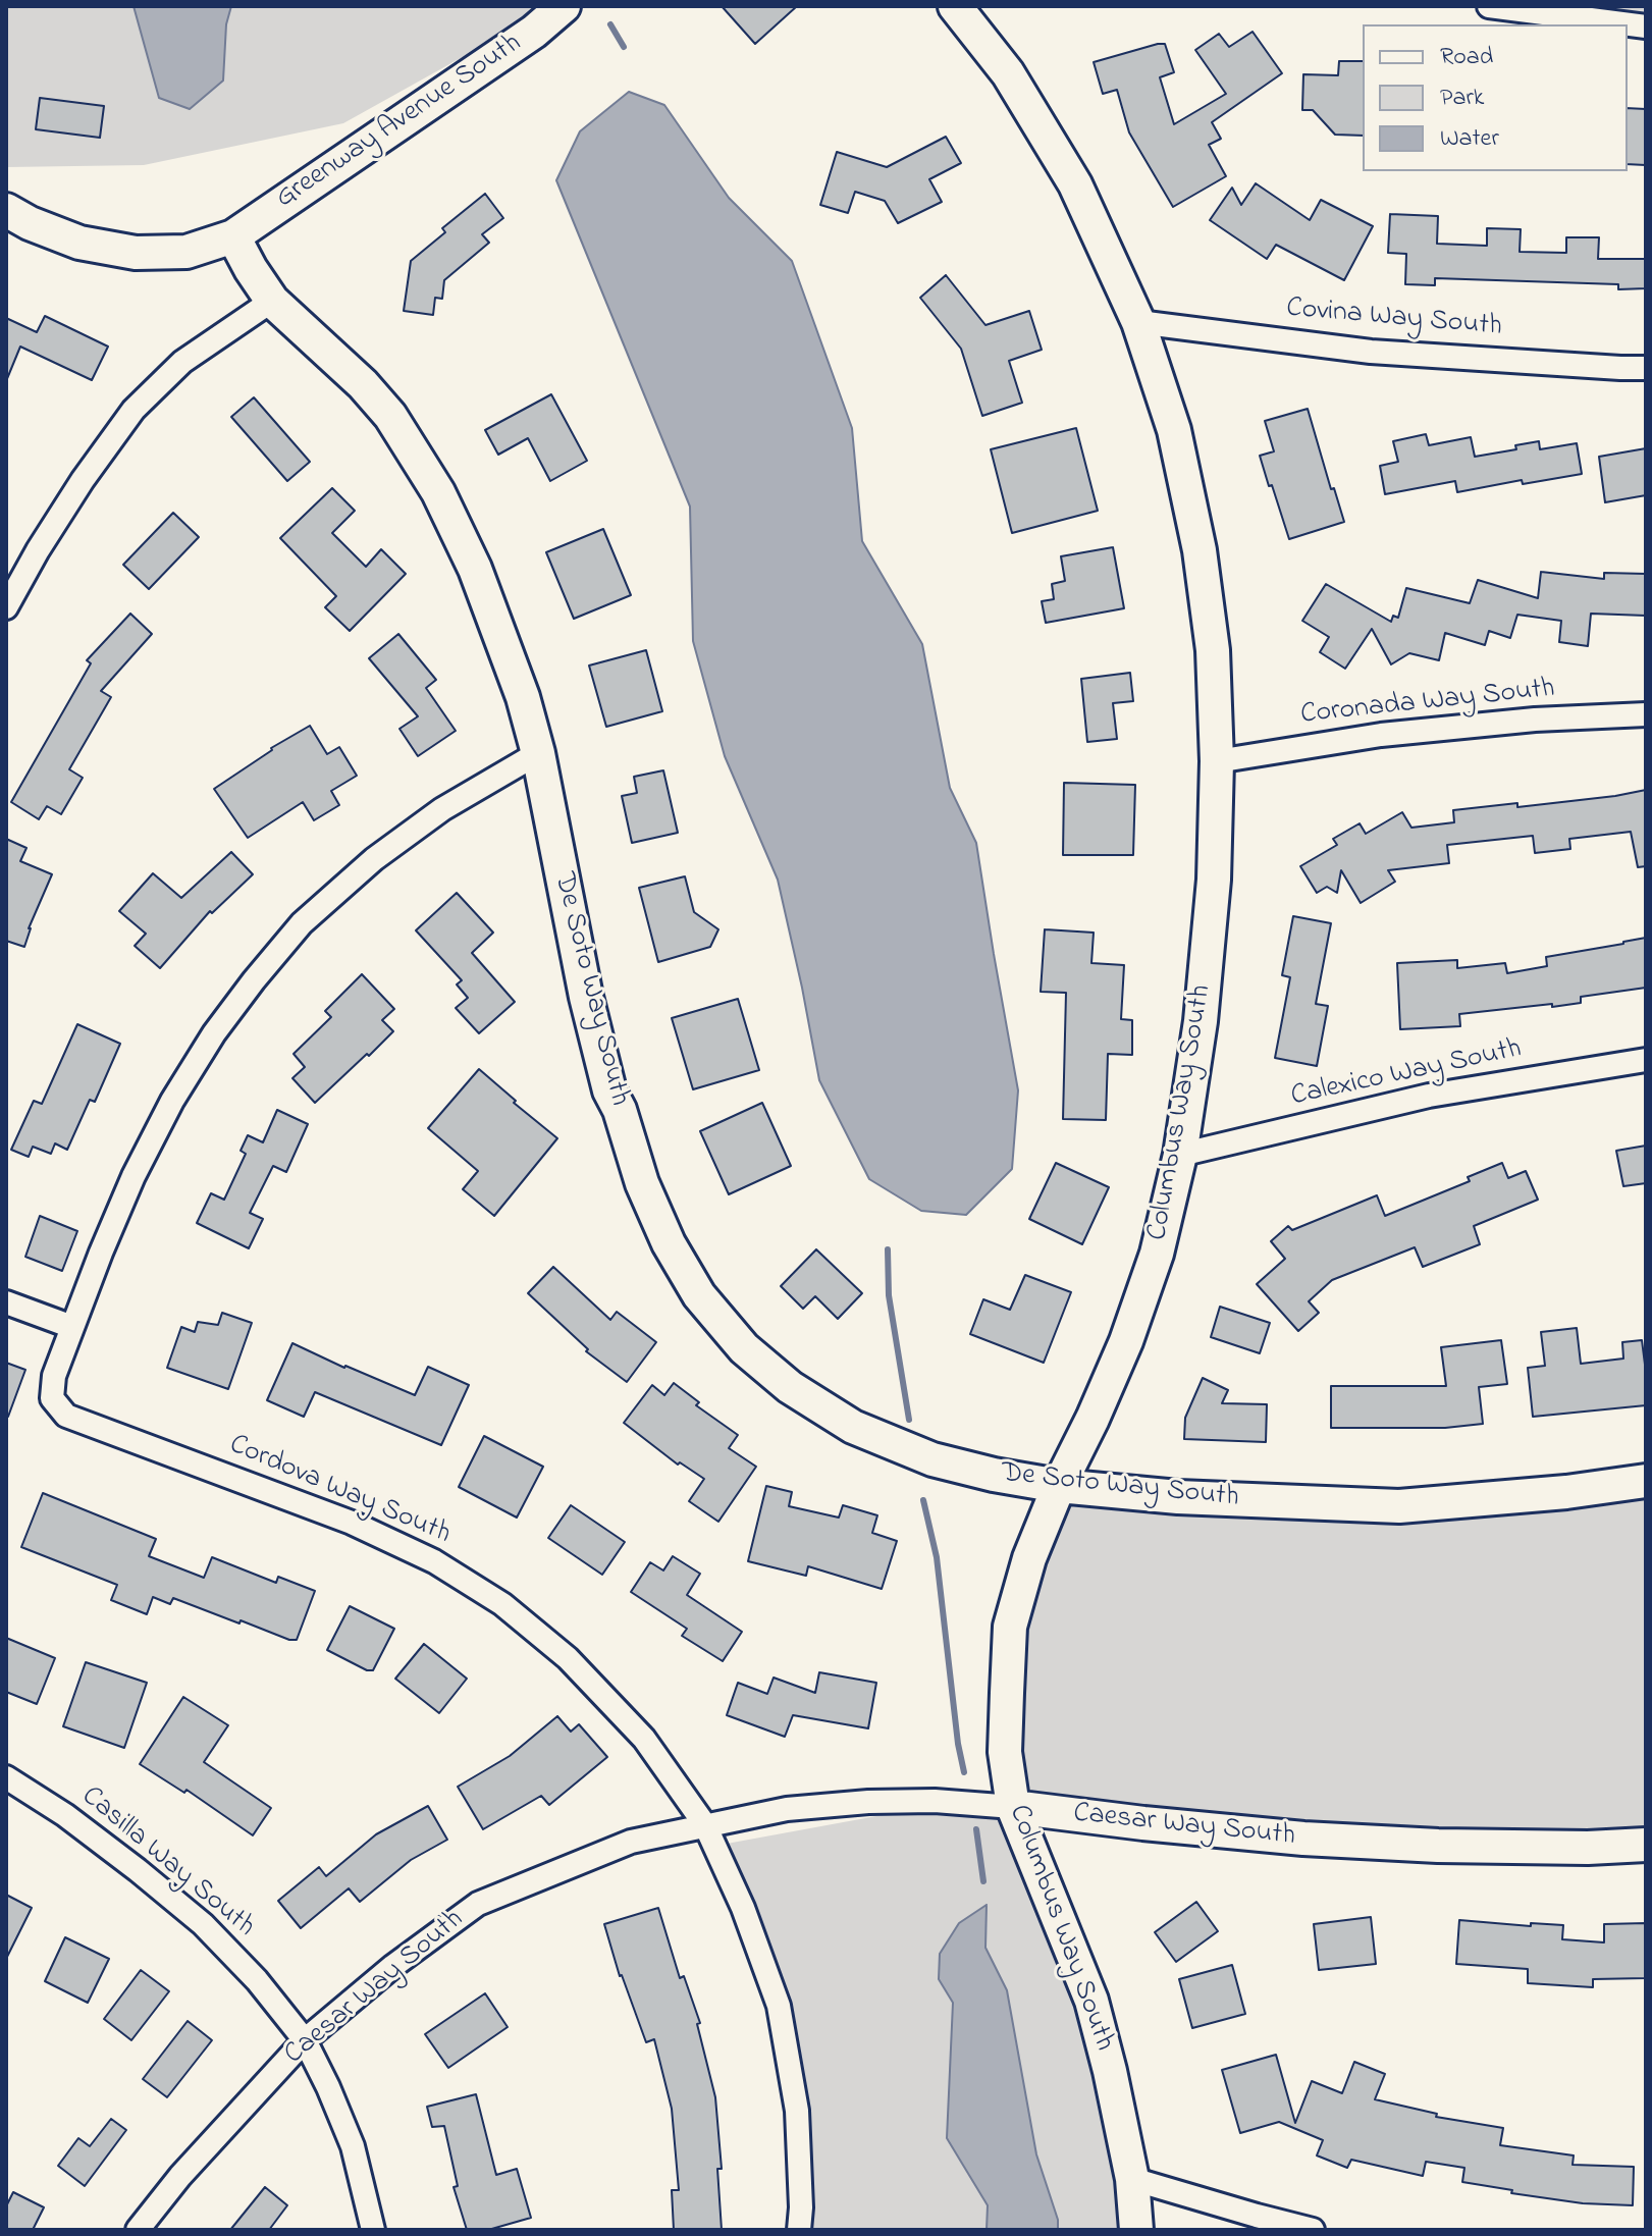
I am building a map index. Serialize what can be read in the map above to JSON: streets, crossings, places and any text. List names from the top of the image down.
{
  "streets": {
    "street": [
      "Greenway Avenue South",
      "Covina Way South",
      "Coronada Way South",
      "De Soto Way South",
      "Calexico Way South",
      "Columbus Way South",
      "Cordova Way South",
      "Caesar Way South",
      "Casilla Way South"
    ]
  },
  "crossings": [
    ["Greenway Avenue South", "De Soto Way South"],
    ["Covina Way South", "Columbus Way South"],
    ["Coronada Way South", "Columbus Way South"],
    ["De Soto Way South", "Columbus Way South"],
    ["De Soto Way South", "Cordova Way South"],
    ["Calexico Way South", "Columbus Way South"],
    ["Columbus Way South", "Caesar Way South"],
    ["Cordova Way South", "Caesar Way South"],
    ["Caesar Way South", "Casilla Way South"]
  ],
  "legend": ["Road", "Park", "Water"]
}
